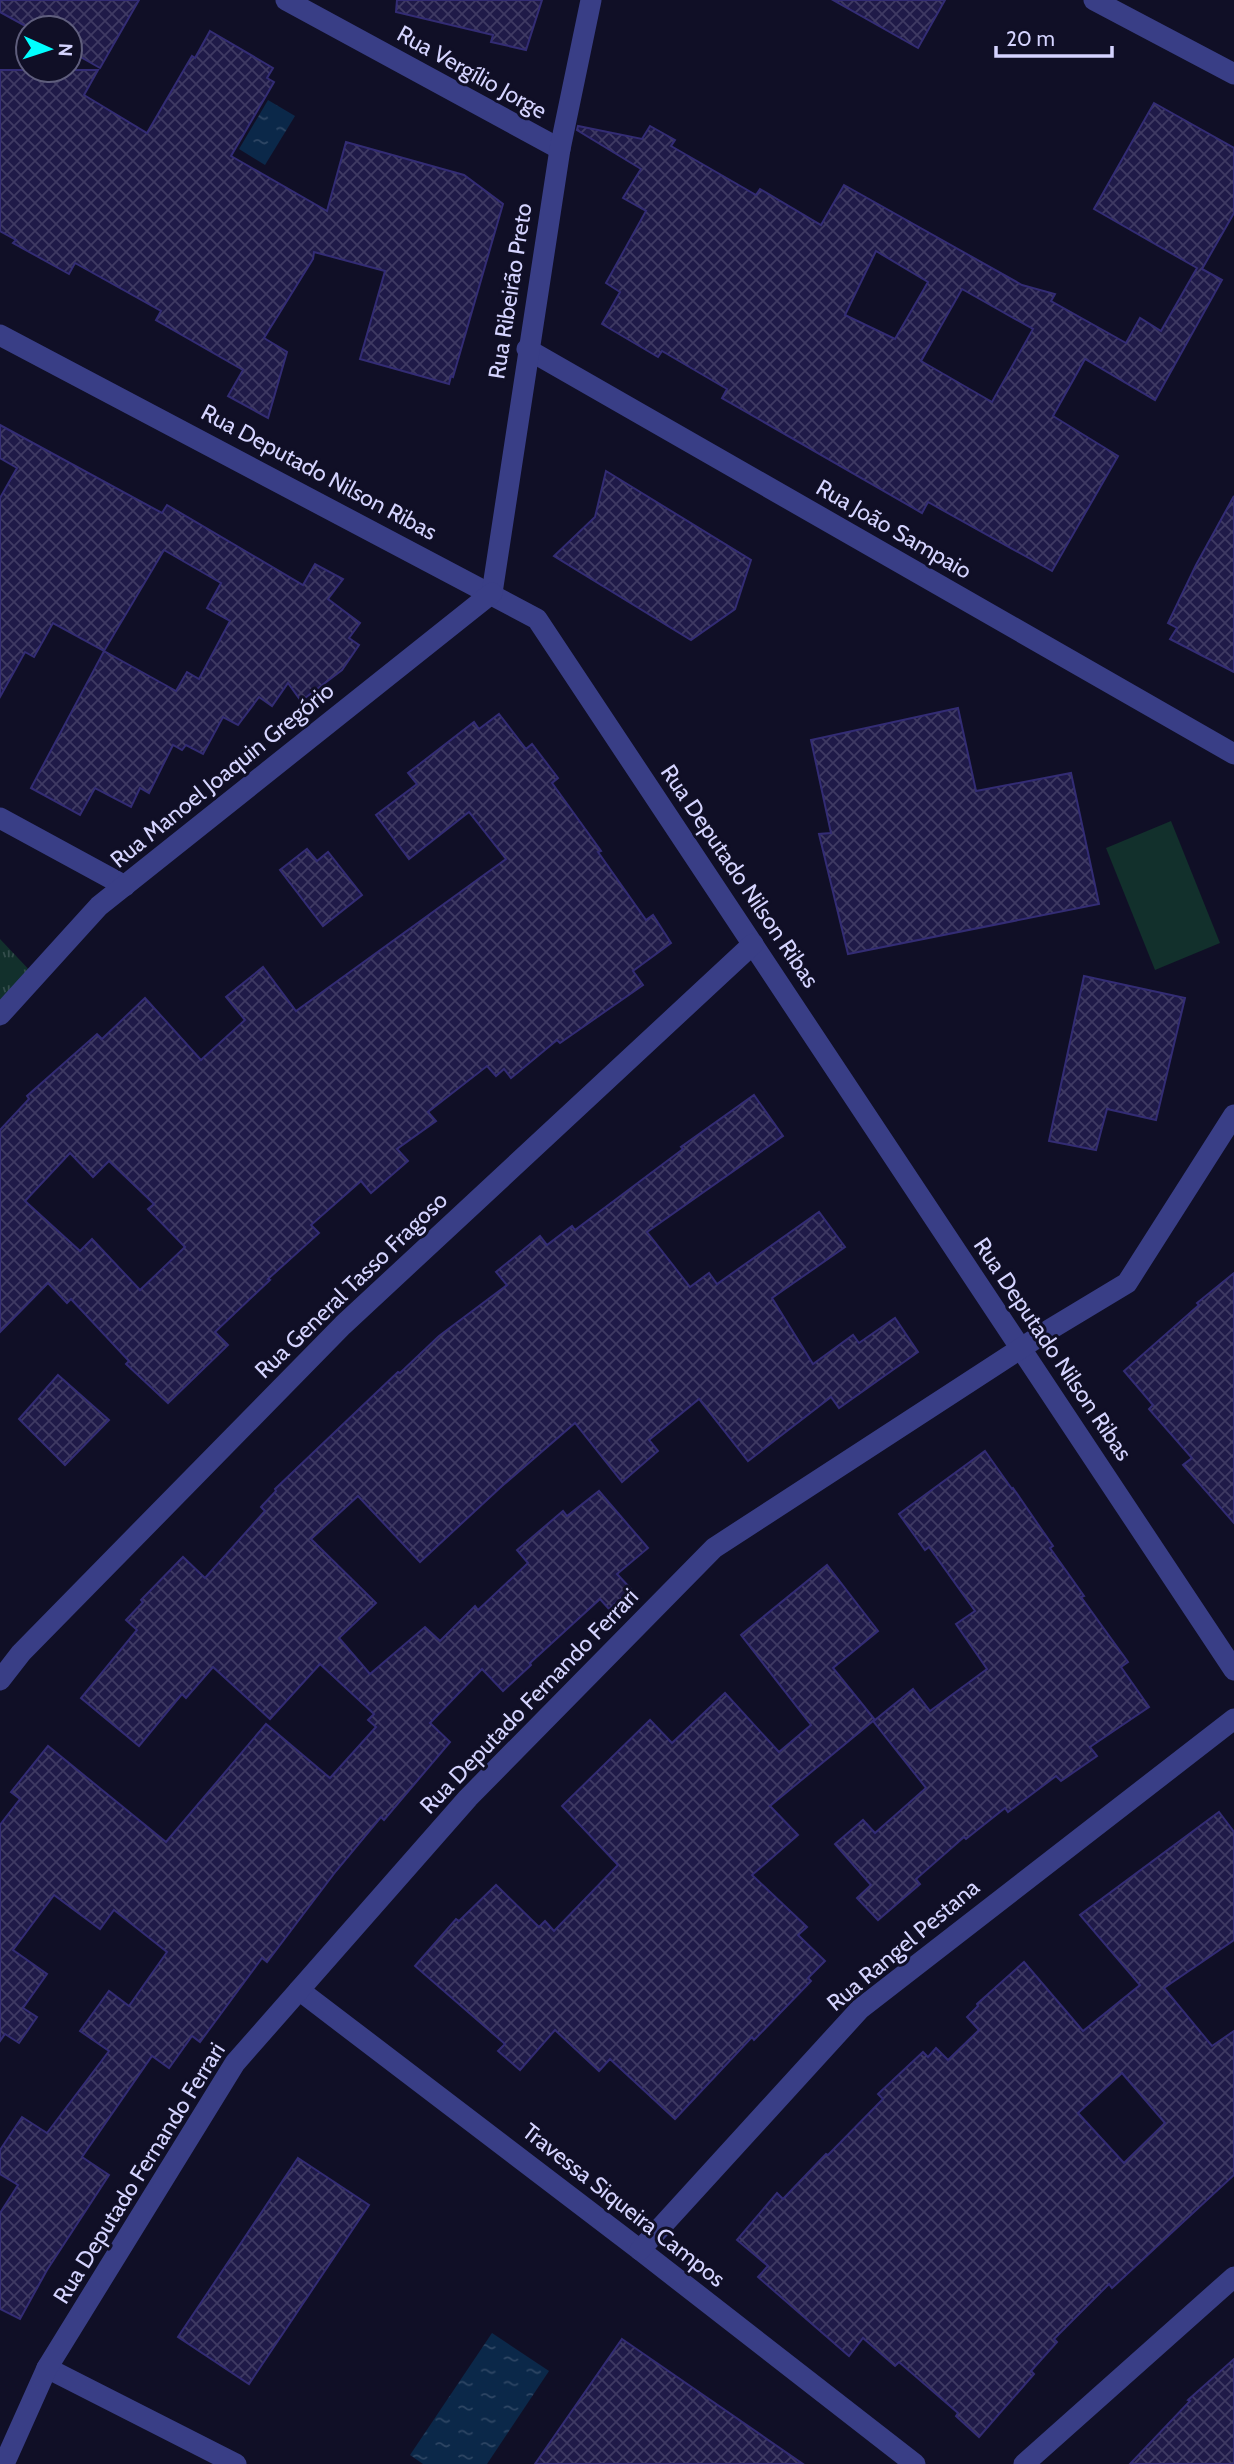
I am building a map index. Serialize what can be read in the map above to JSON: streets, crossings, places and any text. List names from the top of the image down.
{
  "streets": {
    "street": [
      "Rua Vergílio Jorge",
      "Rua Ribeirão Preto",
      "Rua Deputado Nilson Ribas",
      "Rua João Sampaio",
      "Rua Manoel Joaquin Gregório",
      "Rua General Tasso Fragoso",
      "Rua Deputado Fernando Ferrari",
      "Rua Rangel Pestana",
      "Travessa Siqueira Campos"
    ]
  },
  "crossings": [
    ["Rua Vergílio Jorge", "Rua Ribeirão Preto"],
    ["Rua Ribeirão Preto", "Rua Deputado Nilson Ribas"],
    ["Rua Ribeirão Preto", "Rua João Sampaio"],
    ["Rua Ribeirão Preto", "Rua Manoel Joaquin Gregório"],
    ["Rua Deputado Nilson Ribas", "Rua Manoel Joaquin Gregório"],
    ["Rua Deputado Nilson Ribas", "Rua General Tasso Fragoso"],
    ["Rua Deputado Nilson Ribas", "Rua Deputado Fernando Ferrari"],
    ["Rua Deputado Fernando Ferrari", "Travessa Siqueira Campos"],
    ["Rua Rangel Pestana", "Travessa Siqueira Campos"]
  ],
  "scale_bar": "20 m",
  "north": "right"
}
